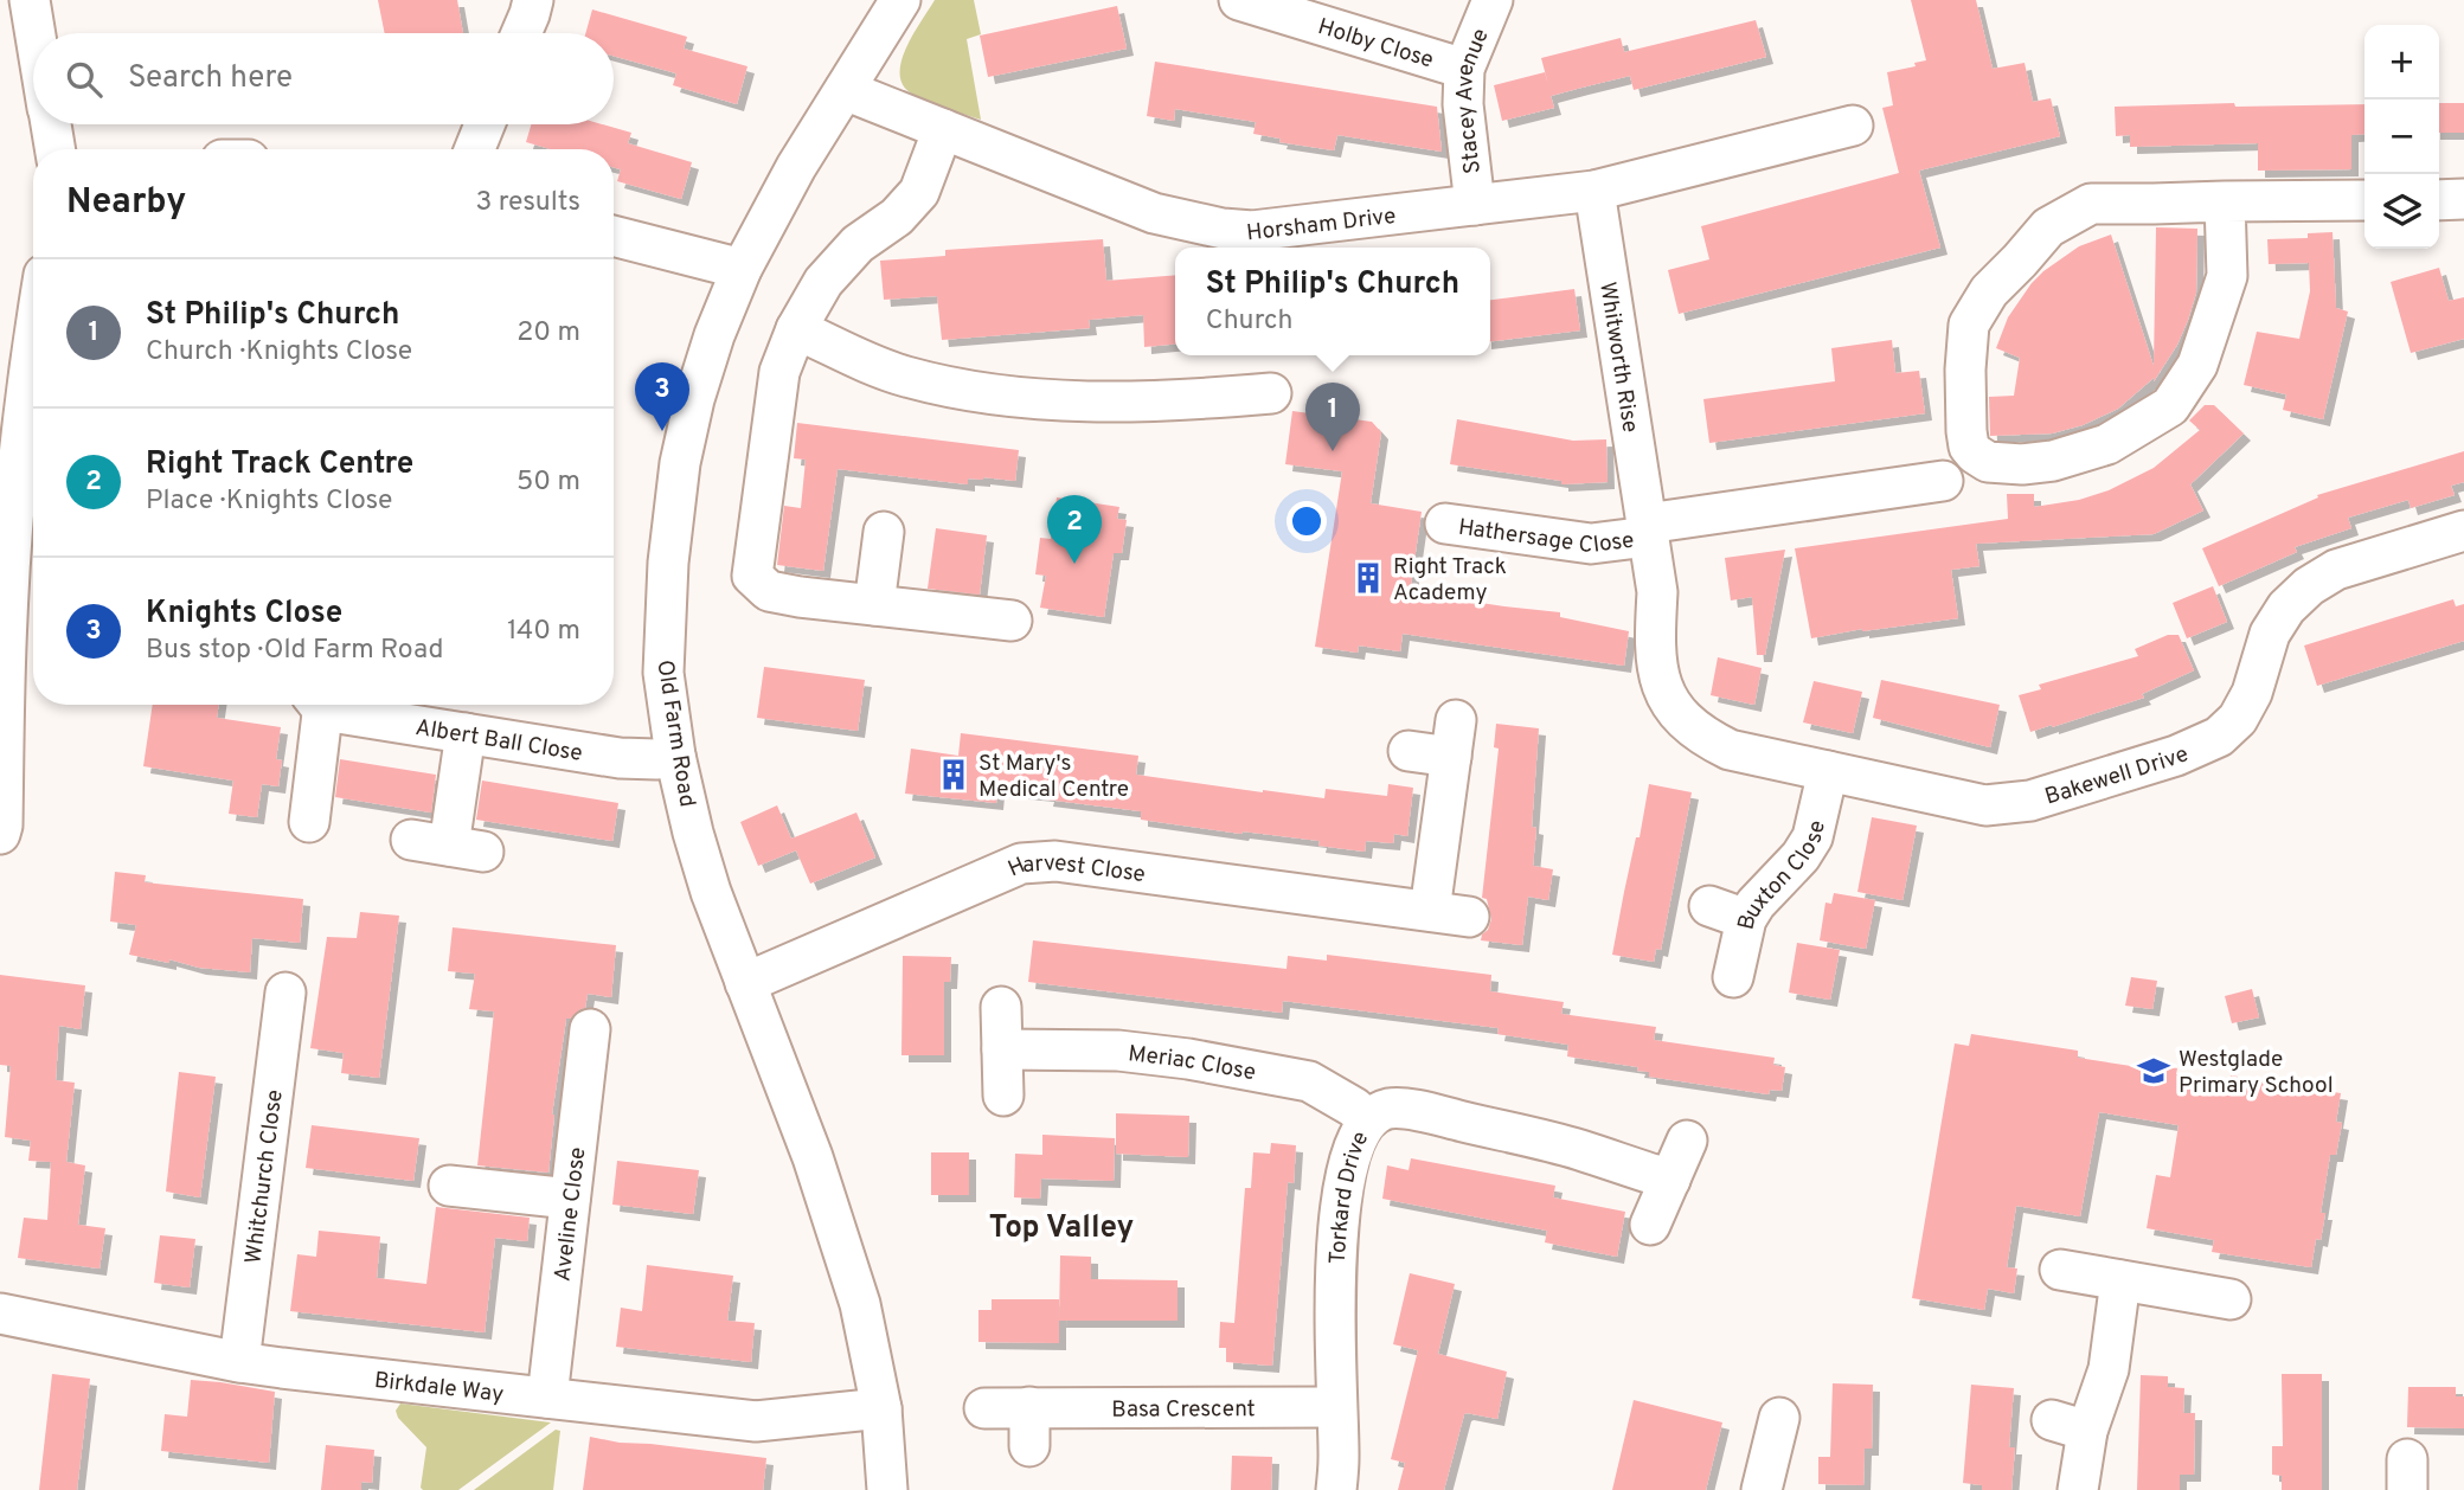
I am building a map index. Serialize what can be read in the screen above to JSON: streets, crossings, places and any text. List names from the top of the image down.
{
  "streets": {
    "street": [
      "Holby Close",
      "Stacey Avenue",
      "Horsham Drive",
      "Whitworth Rise",
      "Hathersage Close",
      "Old Farm Road",
      "Albert Ball Close",
      "Bakewell Drive",
      "Harvest Close",
      "Buxton Close",
      "Meriac Close",
      "Whitchurch Close",
      "Torkard Drive",
      "Aveline Close",
      "Birkdale Way",
      "Basa Crescent"
    ]
  },
  "crossings": [
    ["Holby Close", "Stacey Avenue"],
    ["Stacey Avenue", "Horsham Drive"],
    ["Horsham Drive", "Whitworth Rise"],
    ["Horsham Drive", "Old Farm Road"],
    ["Whitworth Rise", "Hathersage Close"],
    ["Whitworth Rise", "Bakewell Drive"],
    ["Old Farm Road", "Albert Ball Close"],
    ["Old Farm Road", "Harvest Close"],
    ["Old Farm Road", "Birkdale Way"],
    ["Bakewell Drive", "Buxton Close"],
    ["Meriac Close", "Torkard Drive"],
    ["Whitchurch Close", "Birkdale Way"],
    ["Torkard Drive", "Basa Crescent"],
    ["Aveline Close", "Birkdale Way"]
  ],
  "districts": ["Top Valley"],
  "places": {
    "building": ["Right Track Academy", "St Mary's Medical Centre"],
    "school or university": ["Westglade Primary School"]
  },
  "page": {
    "map_buttons": ["+", "−"],
    "search": "Search here",
    "heading": ["Nearby", "3 results"],
    "popup": ["St Philip's Church", "Church"],
    "list": [
      {
        "mark": "1",
        "name": "St Philip's Church",
        "note": "Church · Knights Close",
        "value": "20 m"
      },
      {
        "mark": "2",
        "name": "Right Track Centre",
        "note": "Place · Knights Close",
        "value": "50 m"
      },
      {
        "mark": "3",
        "name": "Knights Close",
        "note": "Bus stop · Old Farm Road",
        "value": "140 m"
      }
    ],
    "pins": ["3", "1", "2"]
  }
}
